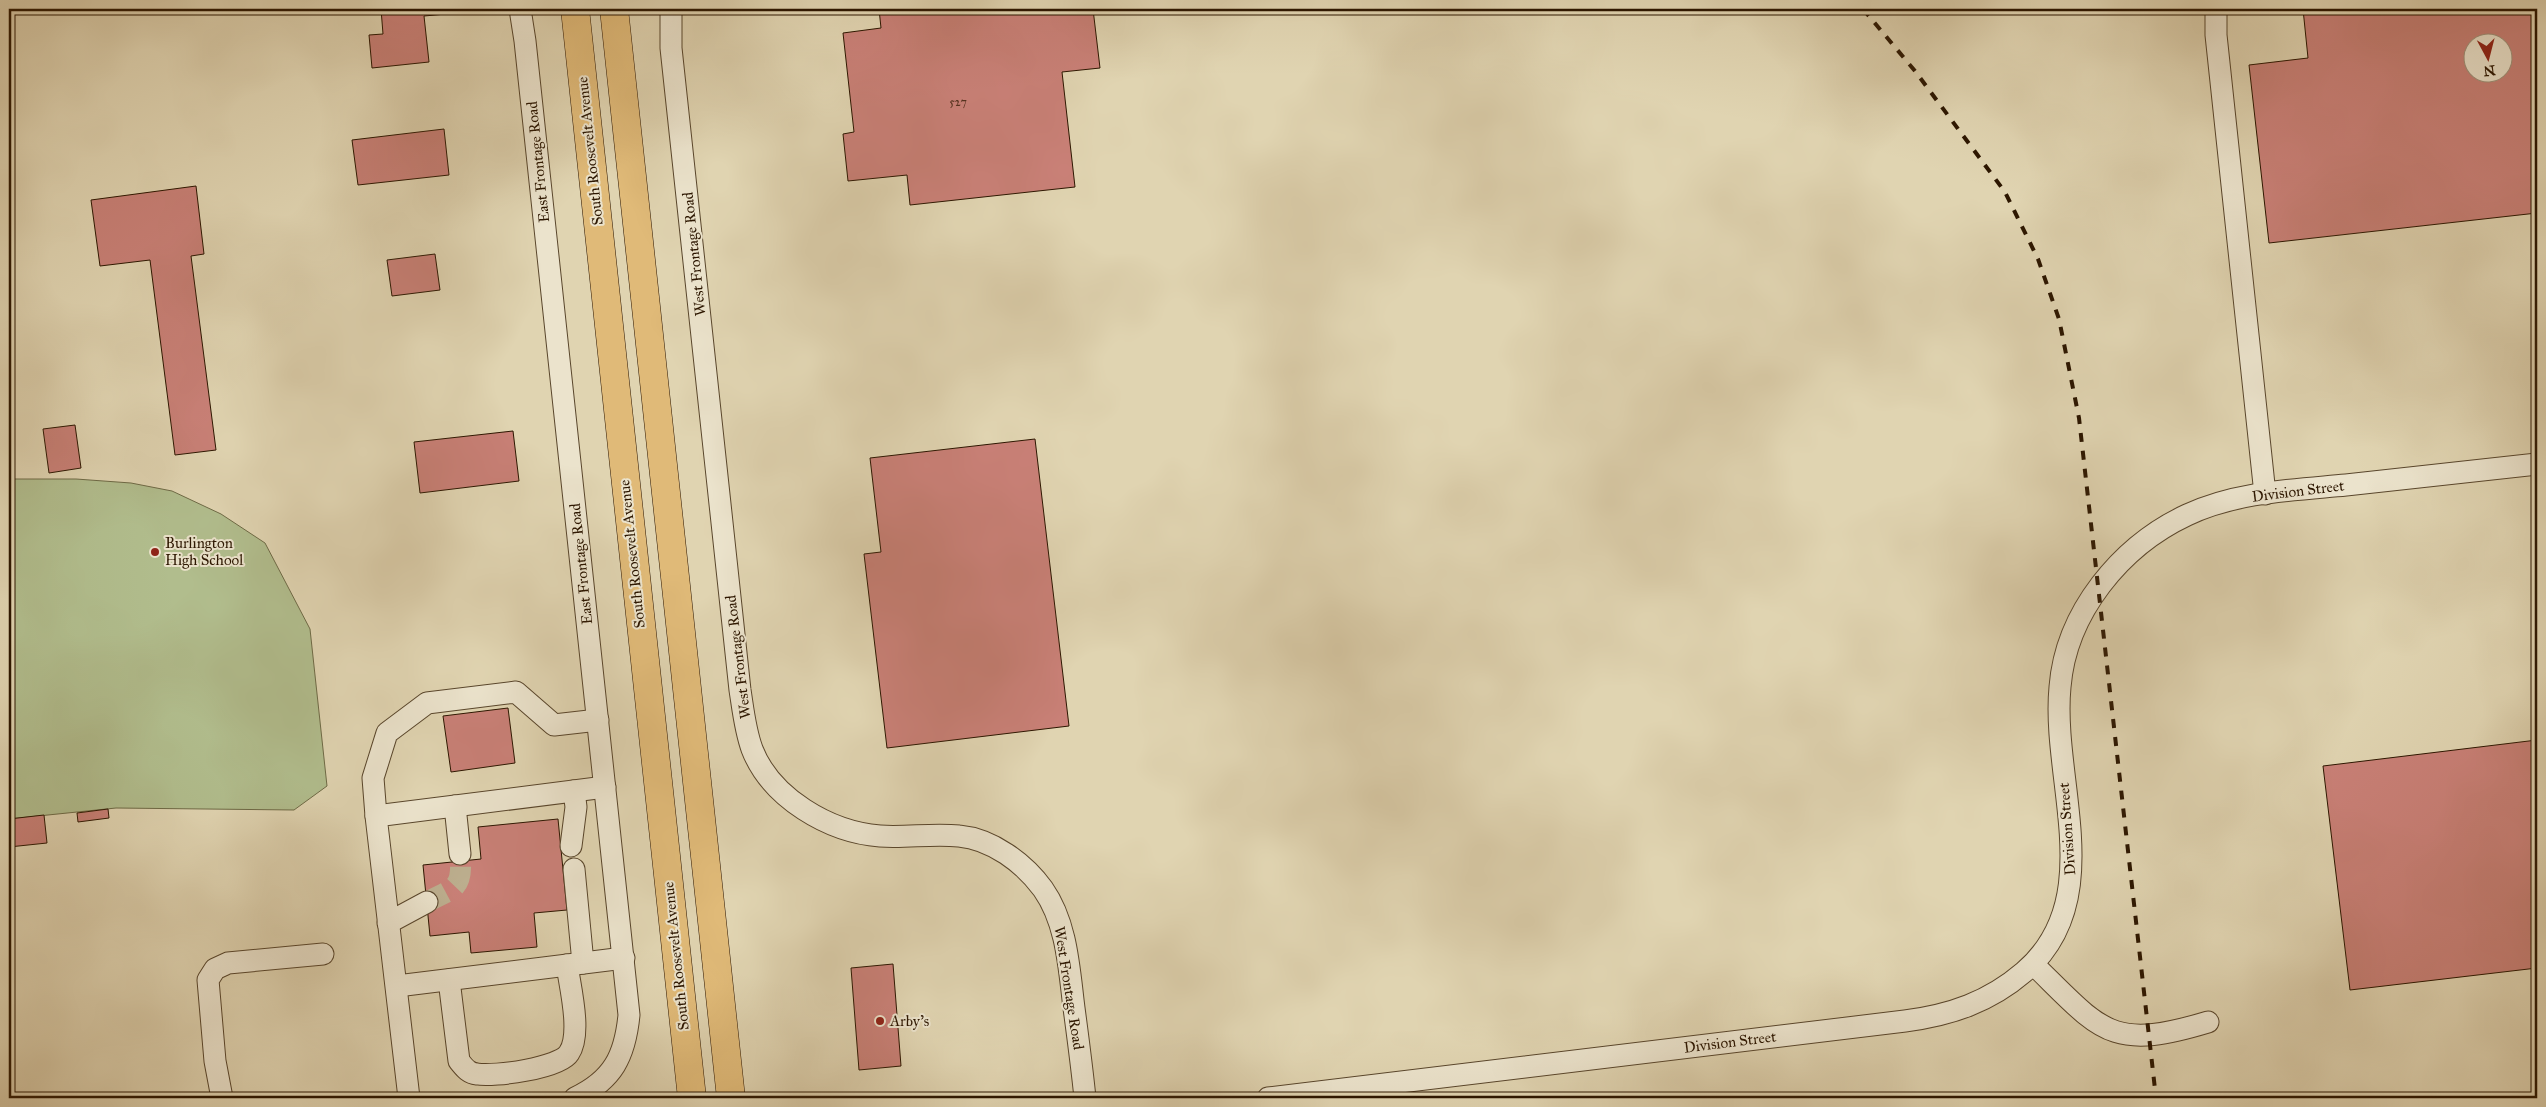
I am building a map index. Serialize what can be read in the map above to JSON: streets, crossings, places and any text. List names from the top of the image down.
{
  "streets": {
    "highway": ["South Roosevelt Avenue"],
    "street": ["East Frontage Road", "West Frontage Road", "Division Street"]
  },
  "places": ["Burlington High School", "Arby's"],
  "house_numbers": ["527"],
  "north": "bottom"
}
